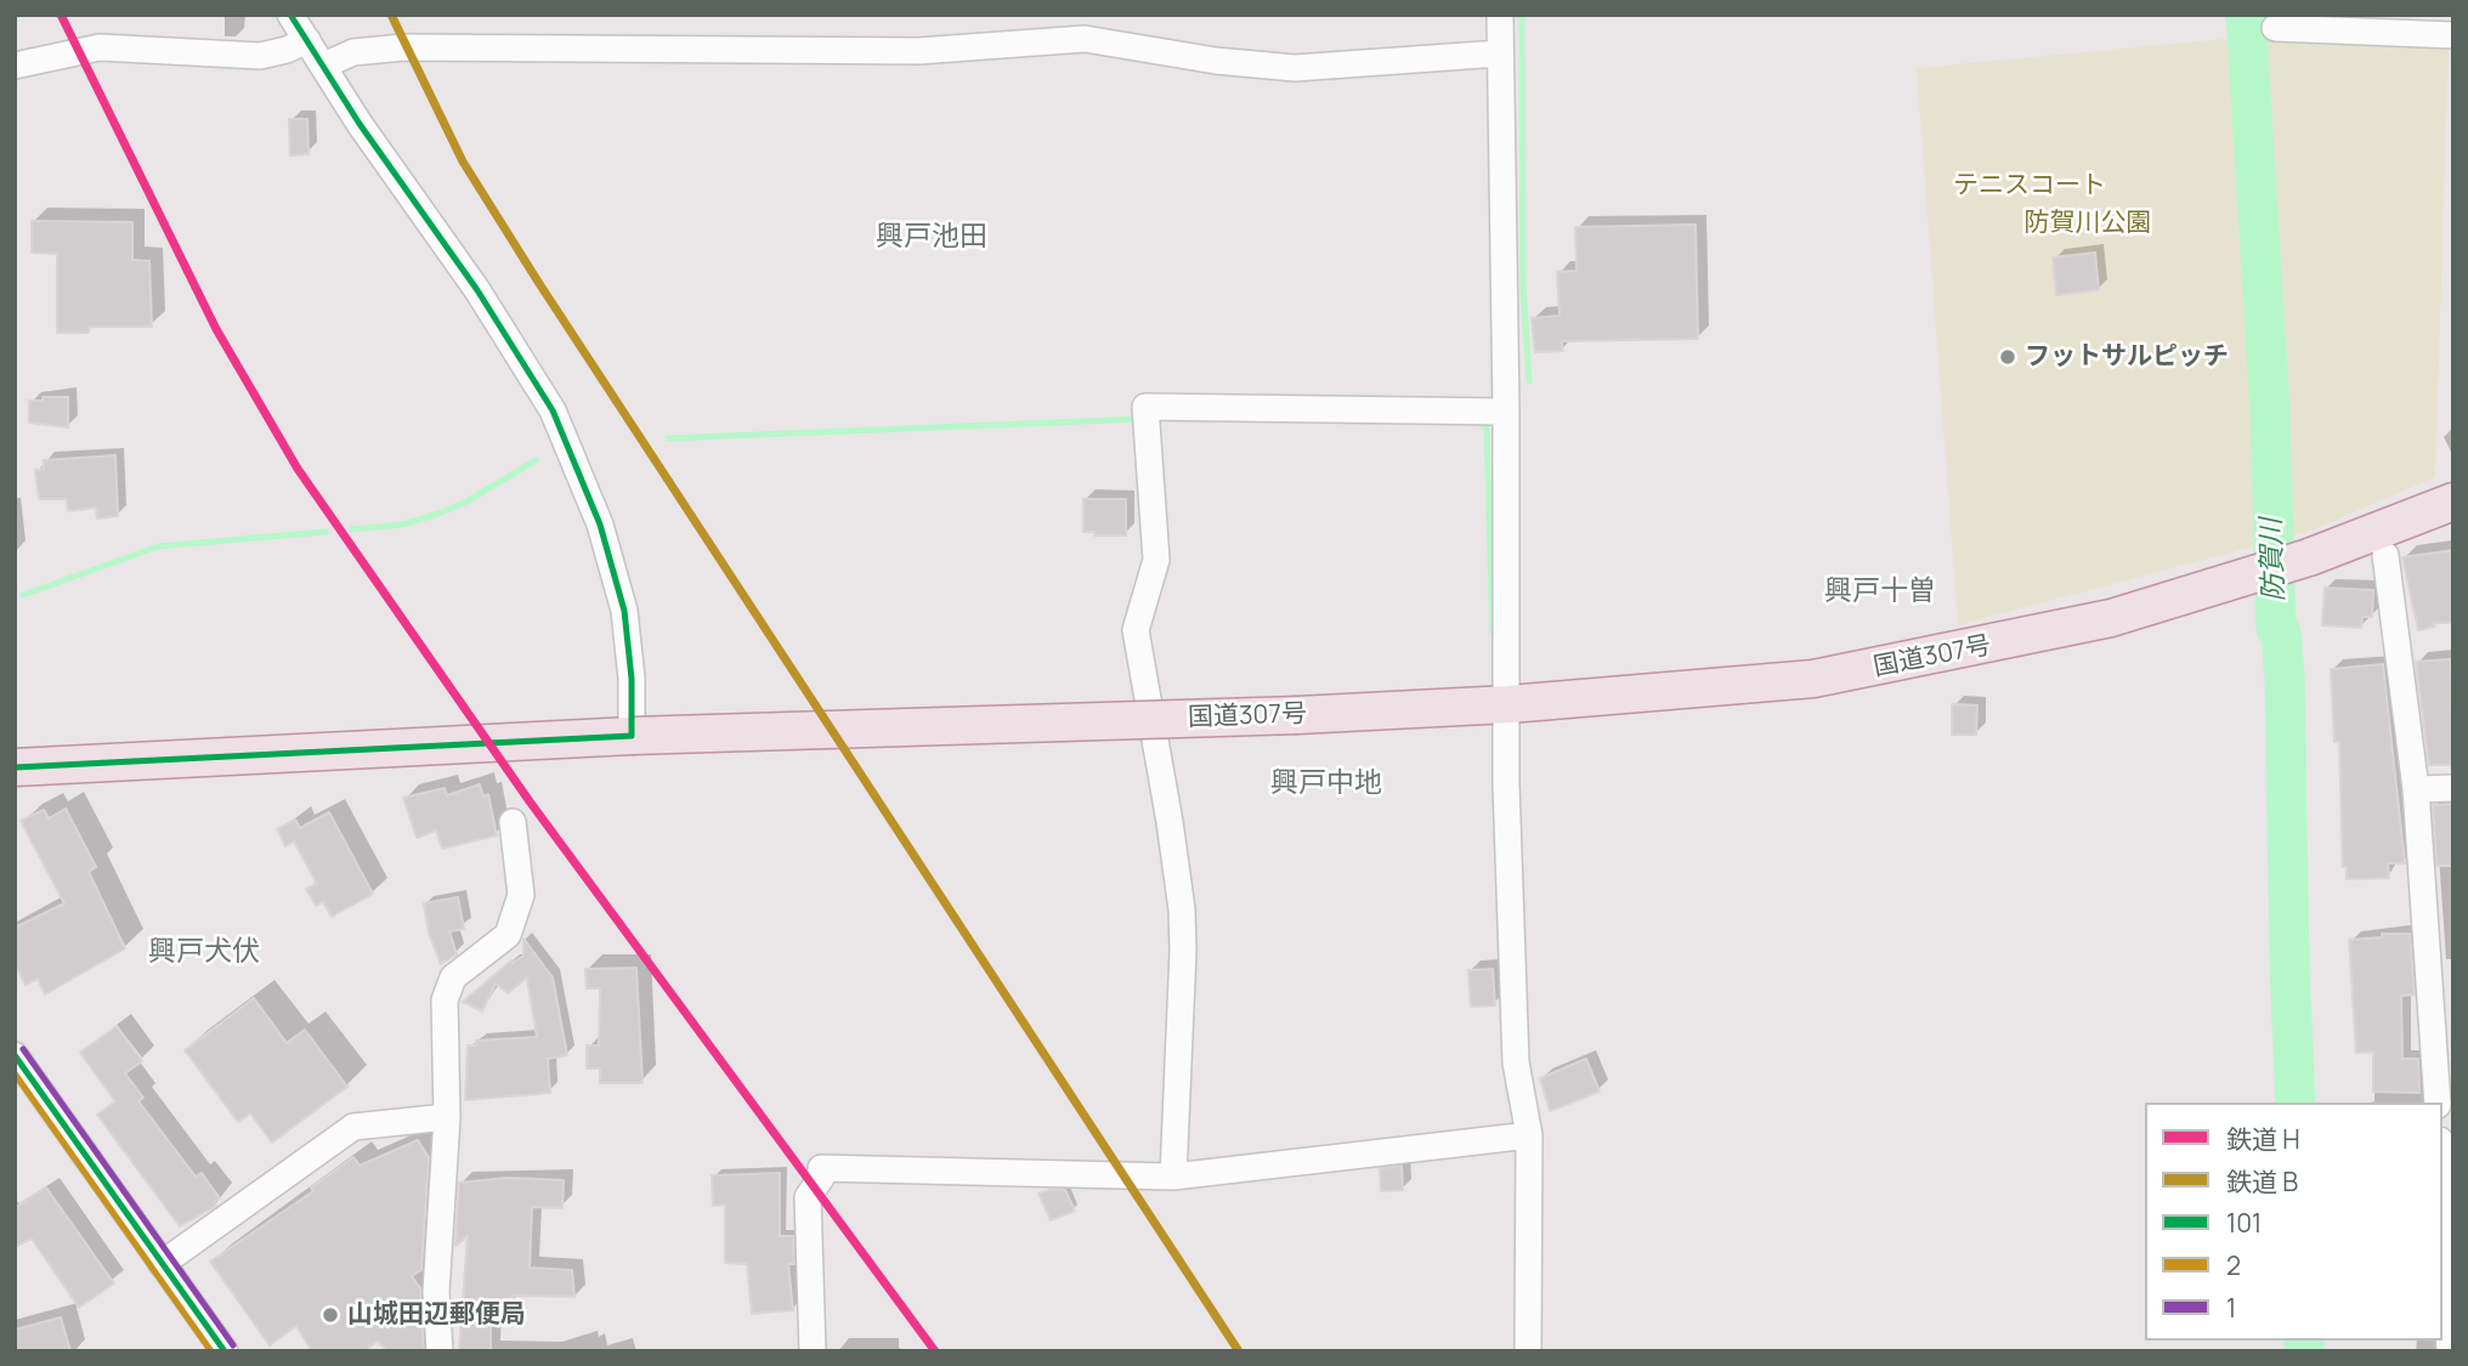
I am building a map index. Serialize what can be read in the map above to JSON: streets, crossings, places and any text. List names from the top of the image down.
{
  "streets": {
    "highway": ["国道307号"]
  },
  "districts": [
    "興戸池田",
    "興戸十曽",
    "興戸中地",
    "興戸犬伏"
  ],
  "water": ["防賀川"],
  "parks": ["テニスコート", "防賀川公園"],
  "places": ["フットサルピッチ", "山城田辺郵便局"],
  "lines": [
    "rail line H",
    "rail line B",
    "transit line 101",
    "transit line 1",
    "transit line 2"
  ],
  "legend": [
    "鉄道 H",
    "鉄道 B",
    "101",
    "2",
    "1"
  ]
}
